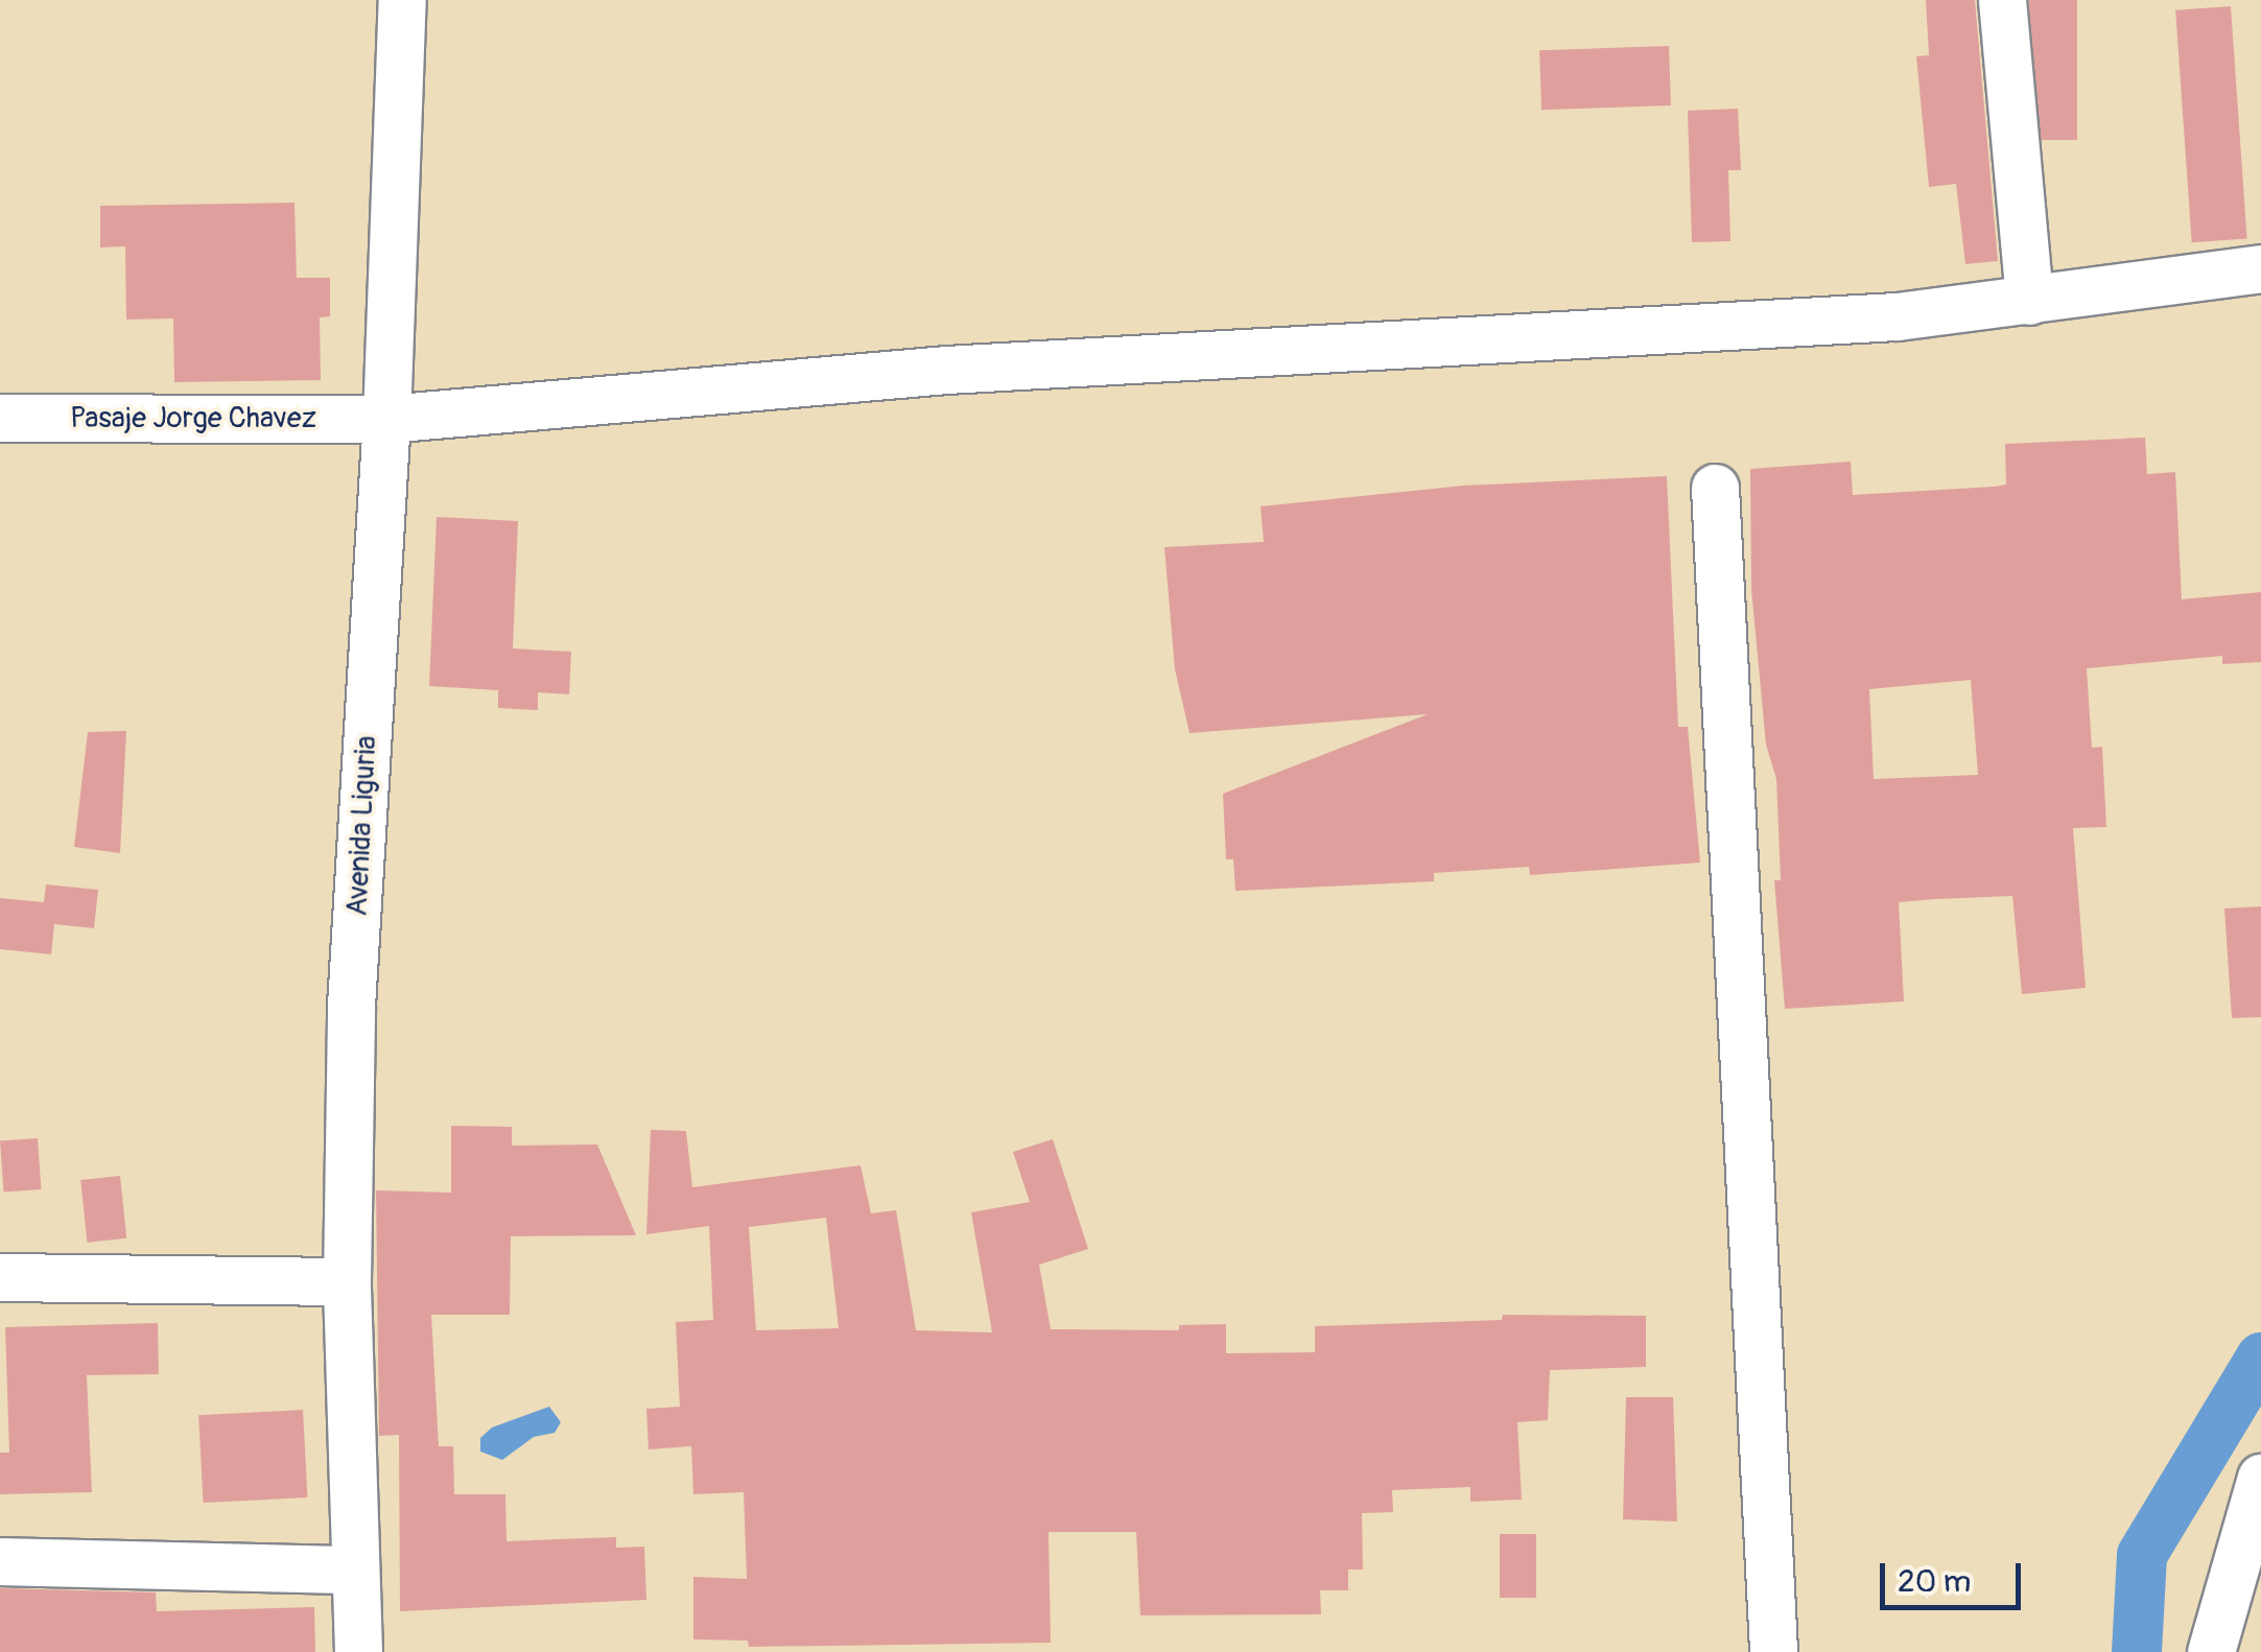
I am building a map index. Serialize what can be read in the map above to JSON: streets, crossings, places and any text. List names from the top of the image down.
{
  "streets": {
    "street": ["Pasaje Jorge Chavez", "Avenida Liguria"]
  },
  "crossings": [
    ["Pasaje Jorge Chavez", "Avenida Liguria"]
  ],
  "scale_bar": "20 m"
}
